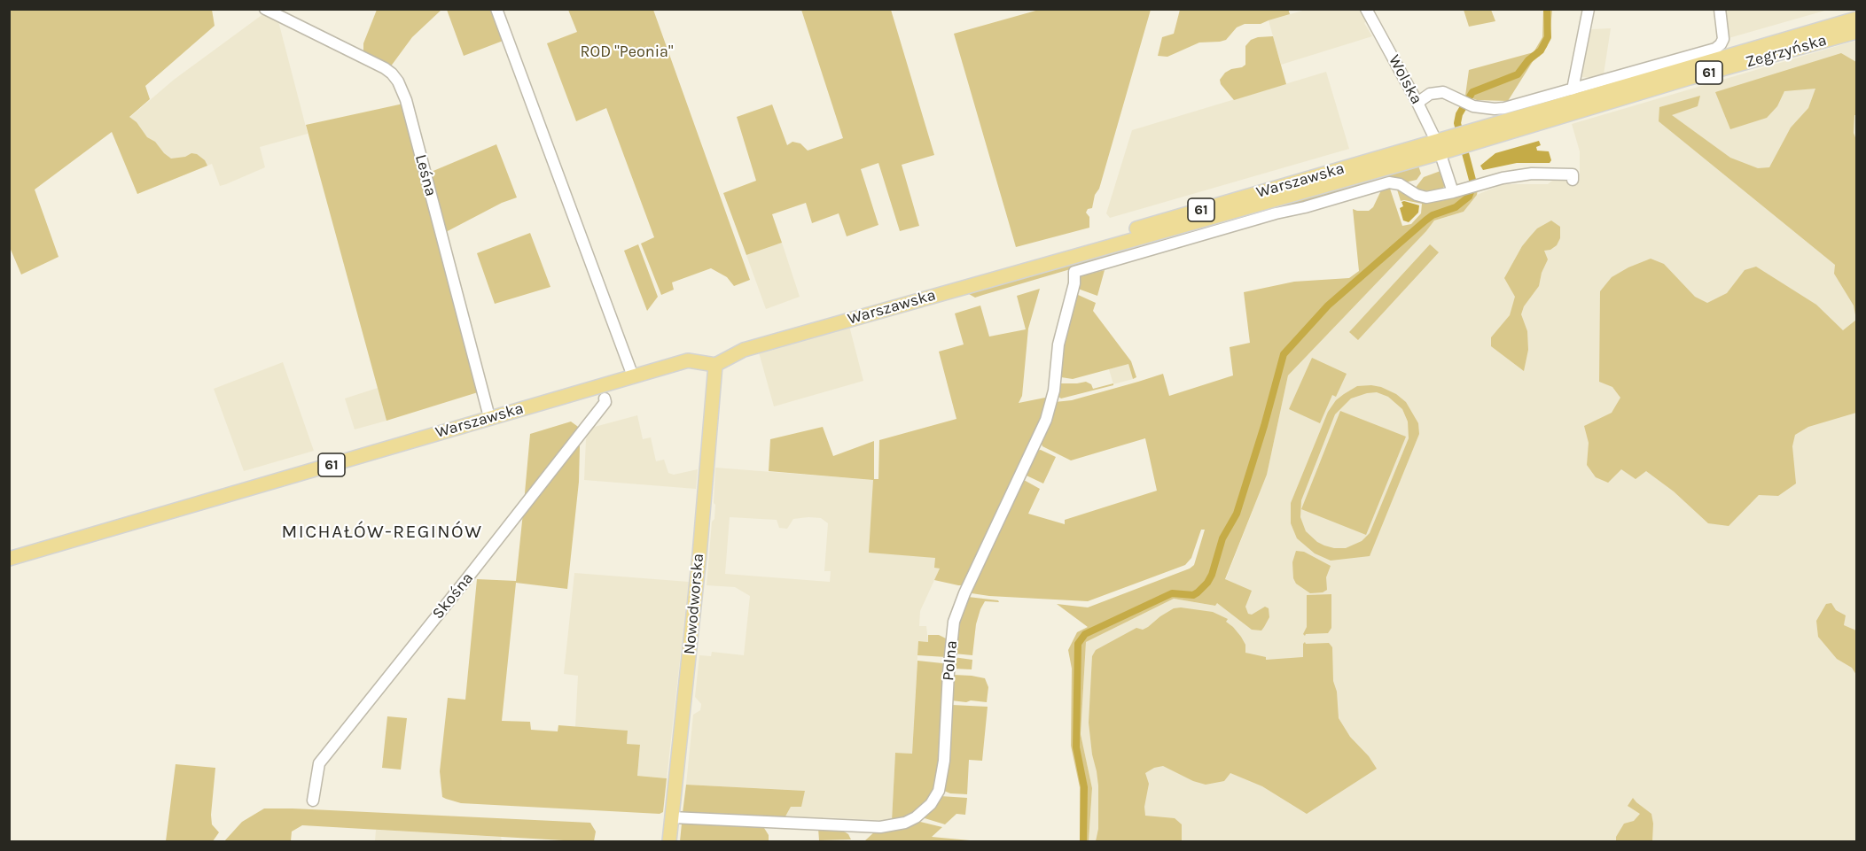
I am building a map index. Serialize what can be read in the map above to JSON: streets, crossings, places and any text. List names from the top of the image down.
{
  "streets": {
    "main road": [
      "Zegrzyńska",
      "61",
      "Warszawska",
      "Nowodworska"
    ],
    "street": [
      "Wolska",
      "Leśna",
      "Skośna",
      "Polna"
    ]
  },
  "crossings": [
    ["Zegrzyńska", "Warszawska"],
    ["Wolska", "Warszawska"],
    ["Wolska", "Polna"],
    ["Leśna", "Warszawska"],
    ["Warszawska", "Nowodworska"],
    ["Nowodworska", "Polna"]
  ],
  "districts": ["MICHAŁÓW-REGINÓW"],
  "parks": ["ROD \"Peonia\""]
}
